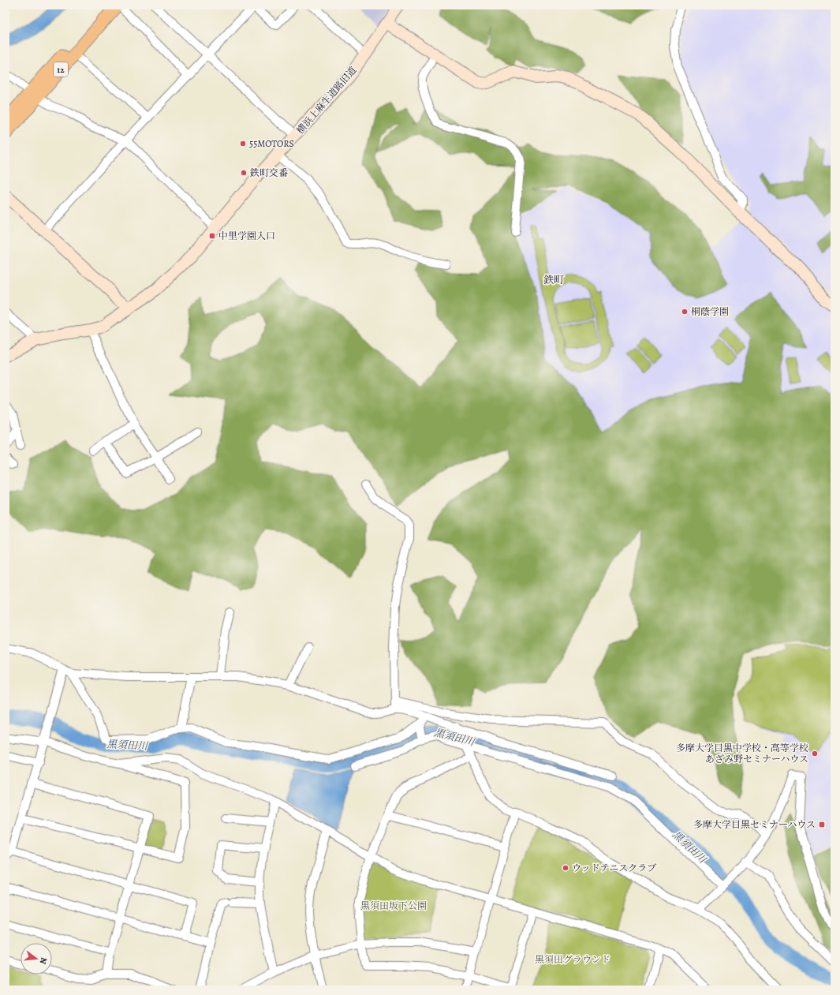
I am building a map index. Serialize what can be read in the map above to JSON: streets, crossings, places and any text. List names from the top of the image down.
{
  "streets": {
    "main road": ["12"],
    "street": ["横浜上麻生道路旧道"]
  },
  "districts": ["鉄町"],
  "water": ["黒須田川"],
  "parks": ["黒須田坂下公園", "黒須田グラウンド"],
  "places": {
    "other": [
      "55MOTORS",
      "鉄町交番",
      "桐蔭学園",
      "多摩大学目黒中学校・高等学校 あざみ野セミナーハウス",
      "ウッドテニスクラブ"
    ],
    "transit": ["中里学園入口", "多摩大学目黒セミナーハウス"]
  },
  "north": "right"
}
